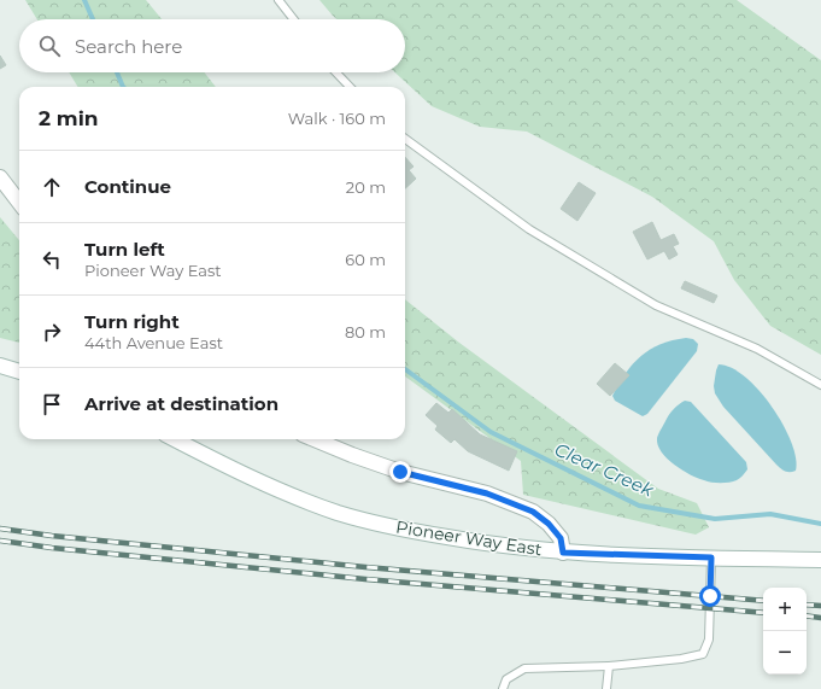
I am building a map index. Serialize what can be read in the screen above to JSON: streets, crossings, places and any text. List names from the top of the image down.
{
  "streets": {
    "main road": ["Pioneer Way East"]
  },
  "water": ["Clear Creek"],
  "page": {
    "search": "Search here",
    "heading": ["2 min", "Walk · 160 m"],
    "list": [
      ["Continue", "20 m"],
      ["Turn left", "Pioneer Way East", "60 m"],
      ["Turn right", "44th Avenue East", "80 m"],
      "Arrive at destination"
    ],
    "map_buttons": ["+", "−"]
  }
}
